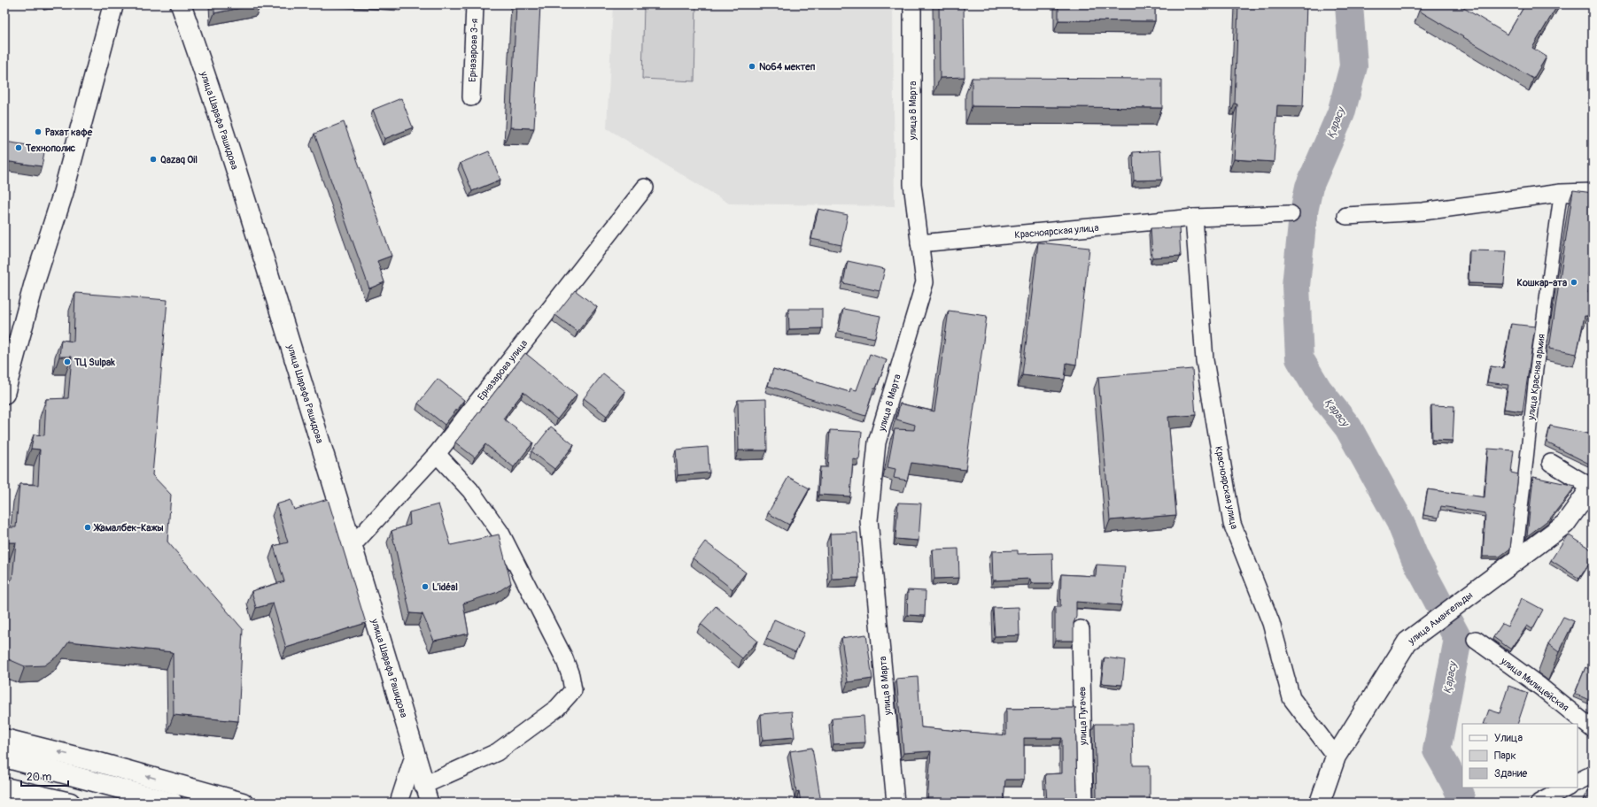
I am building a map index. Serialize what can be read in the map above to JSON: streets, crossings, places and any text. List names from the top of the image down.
{
  "streets": {
    "main road": ["улица Шарафа Рашидова", "улица Амангельды"],
    "street": [
      "Ерназарова 3-я",
      "улица 8 Марта",
      "Красноярская улица",
      "Ерназарова улица",
      "улица Красная армия",
      "улица Милицейская",
      "улица Пугачев"
    ]
  },
  "crossings": [
    ["улица 8 Марта", "Красноярская улица"],
    ["улица Шарафа Рашидова", "Ерназарова улица"],
    ["Красноярская улица", "улица Амангельды"],
    ["улица Красная армия", "улица Амангельды"]
  ],
  "water": ["Қарасу"],
  "places": [
    "№64 мектеп",
    "Рахат кафе",
    "Технополис",
    "Qazaq Oil",
    "Кошкар-ата",
    "ТЦ Sulpak",
    "Жамалбек-Кажы",
    "L’idéal"
  ],
  "legend": ["Улица", "Парк", "Здание"],
  "scale_bar": "20 m"
}
